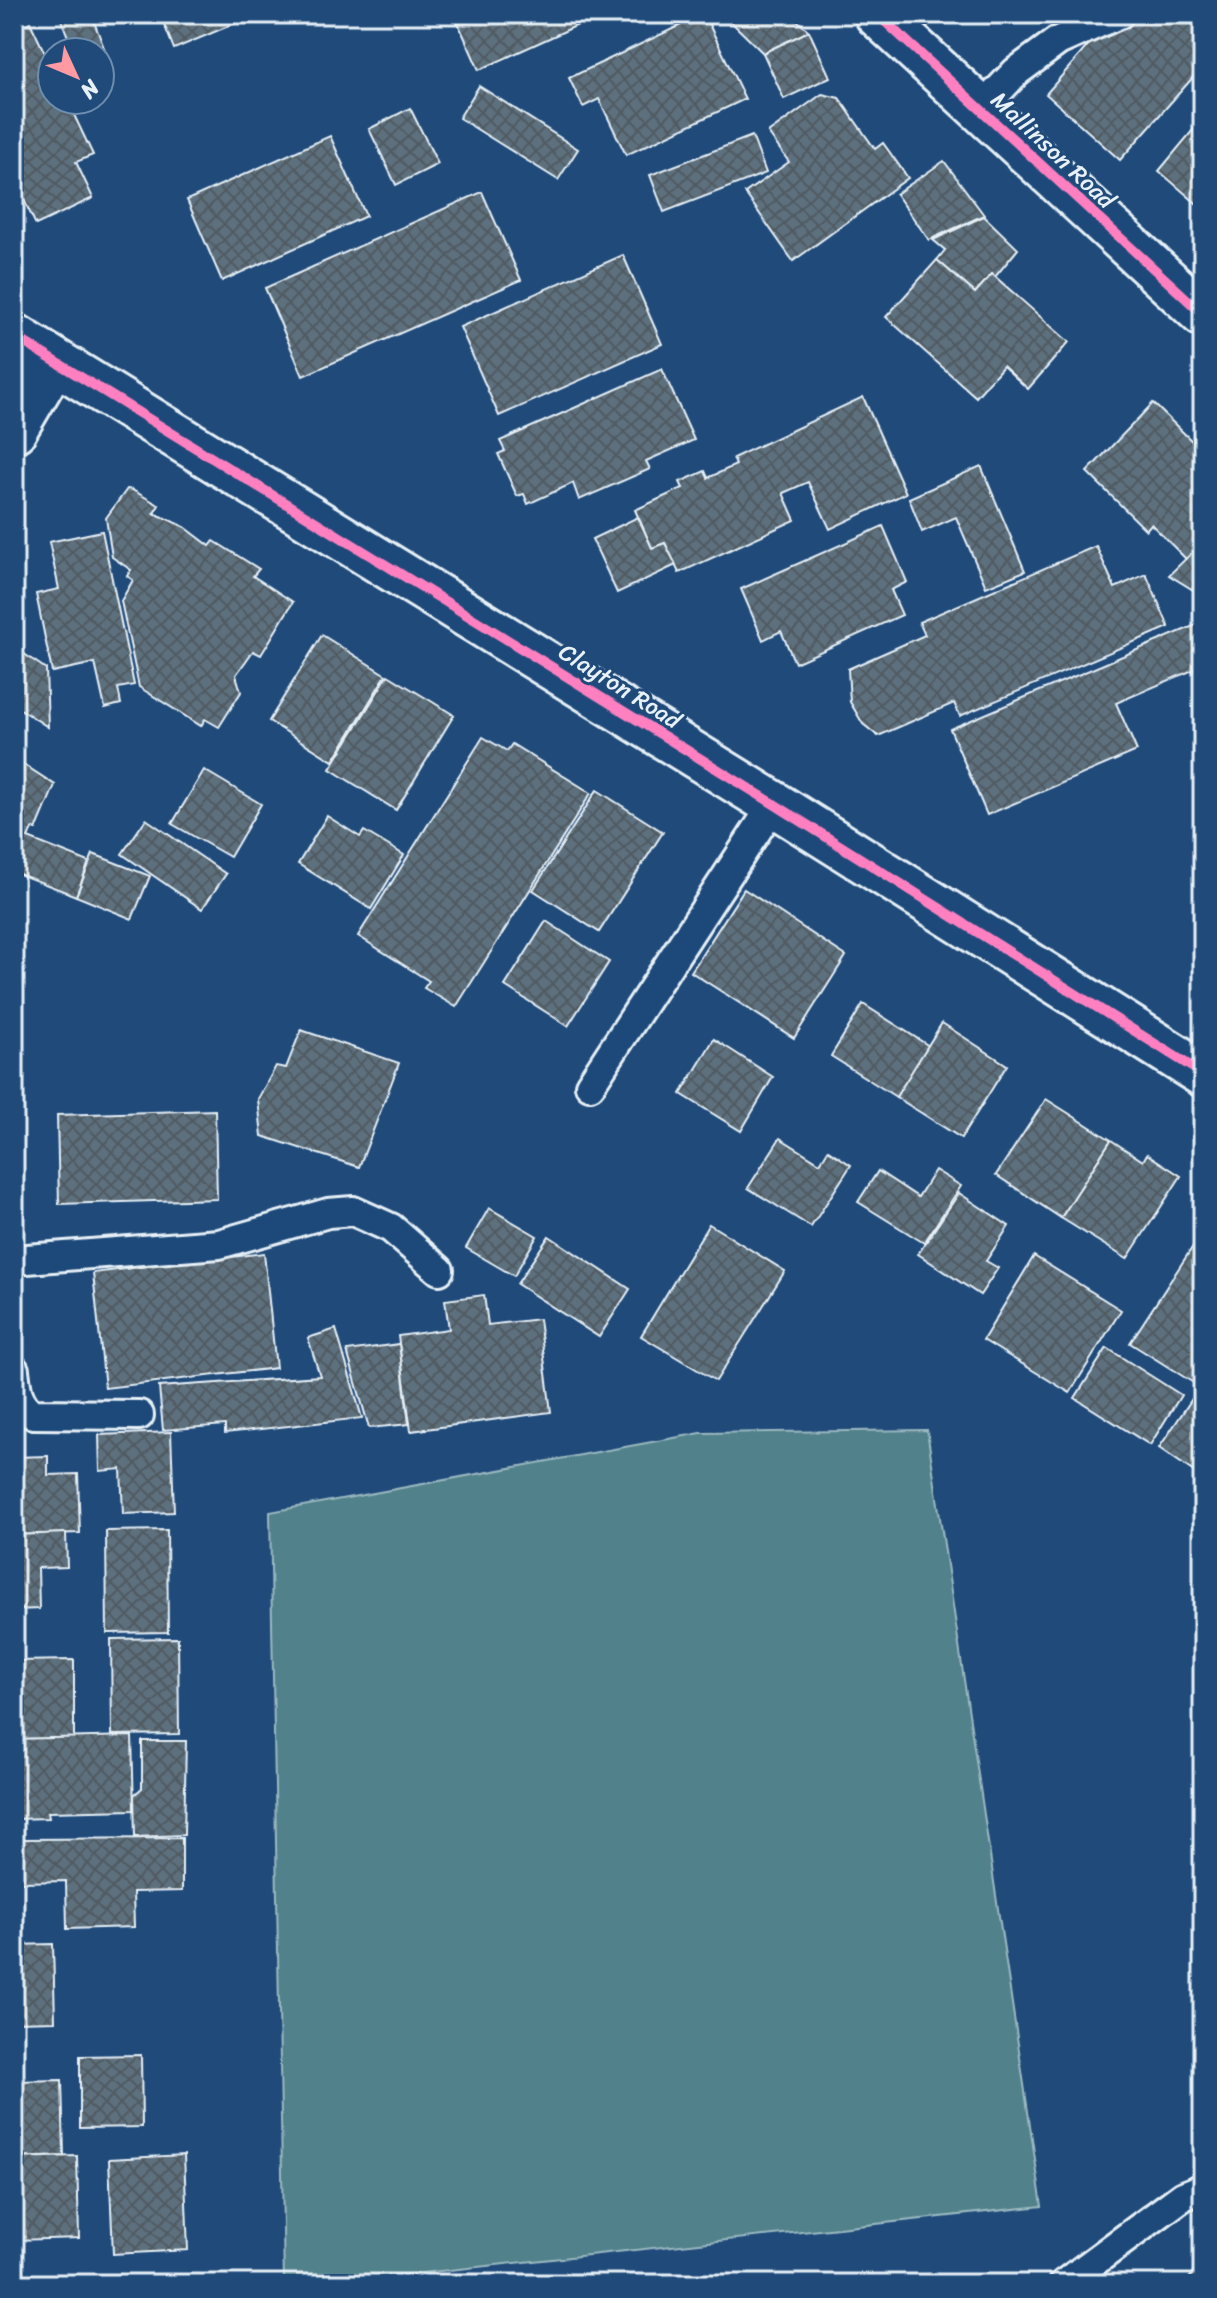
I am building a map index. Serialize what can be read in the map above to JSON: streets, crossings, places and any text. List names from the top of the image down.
{
  "streets": {
    "street": ["Mallinson Road", "Clayton Road"]
  },
  "north": "bottom right"
}
